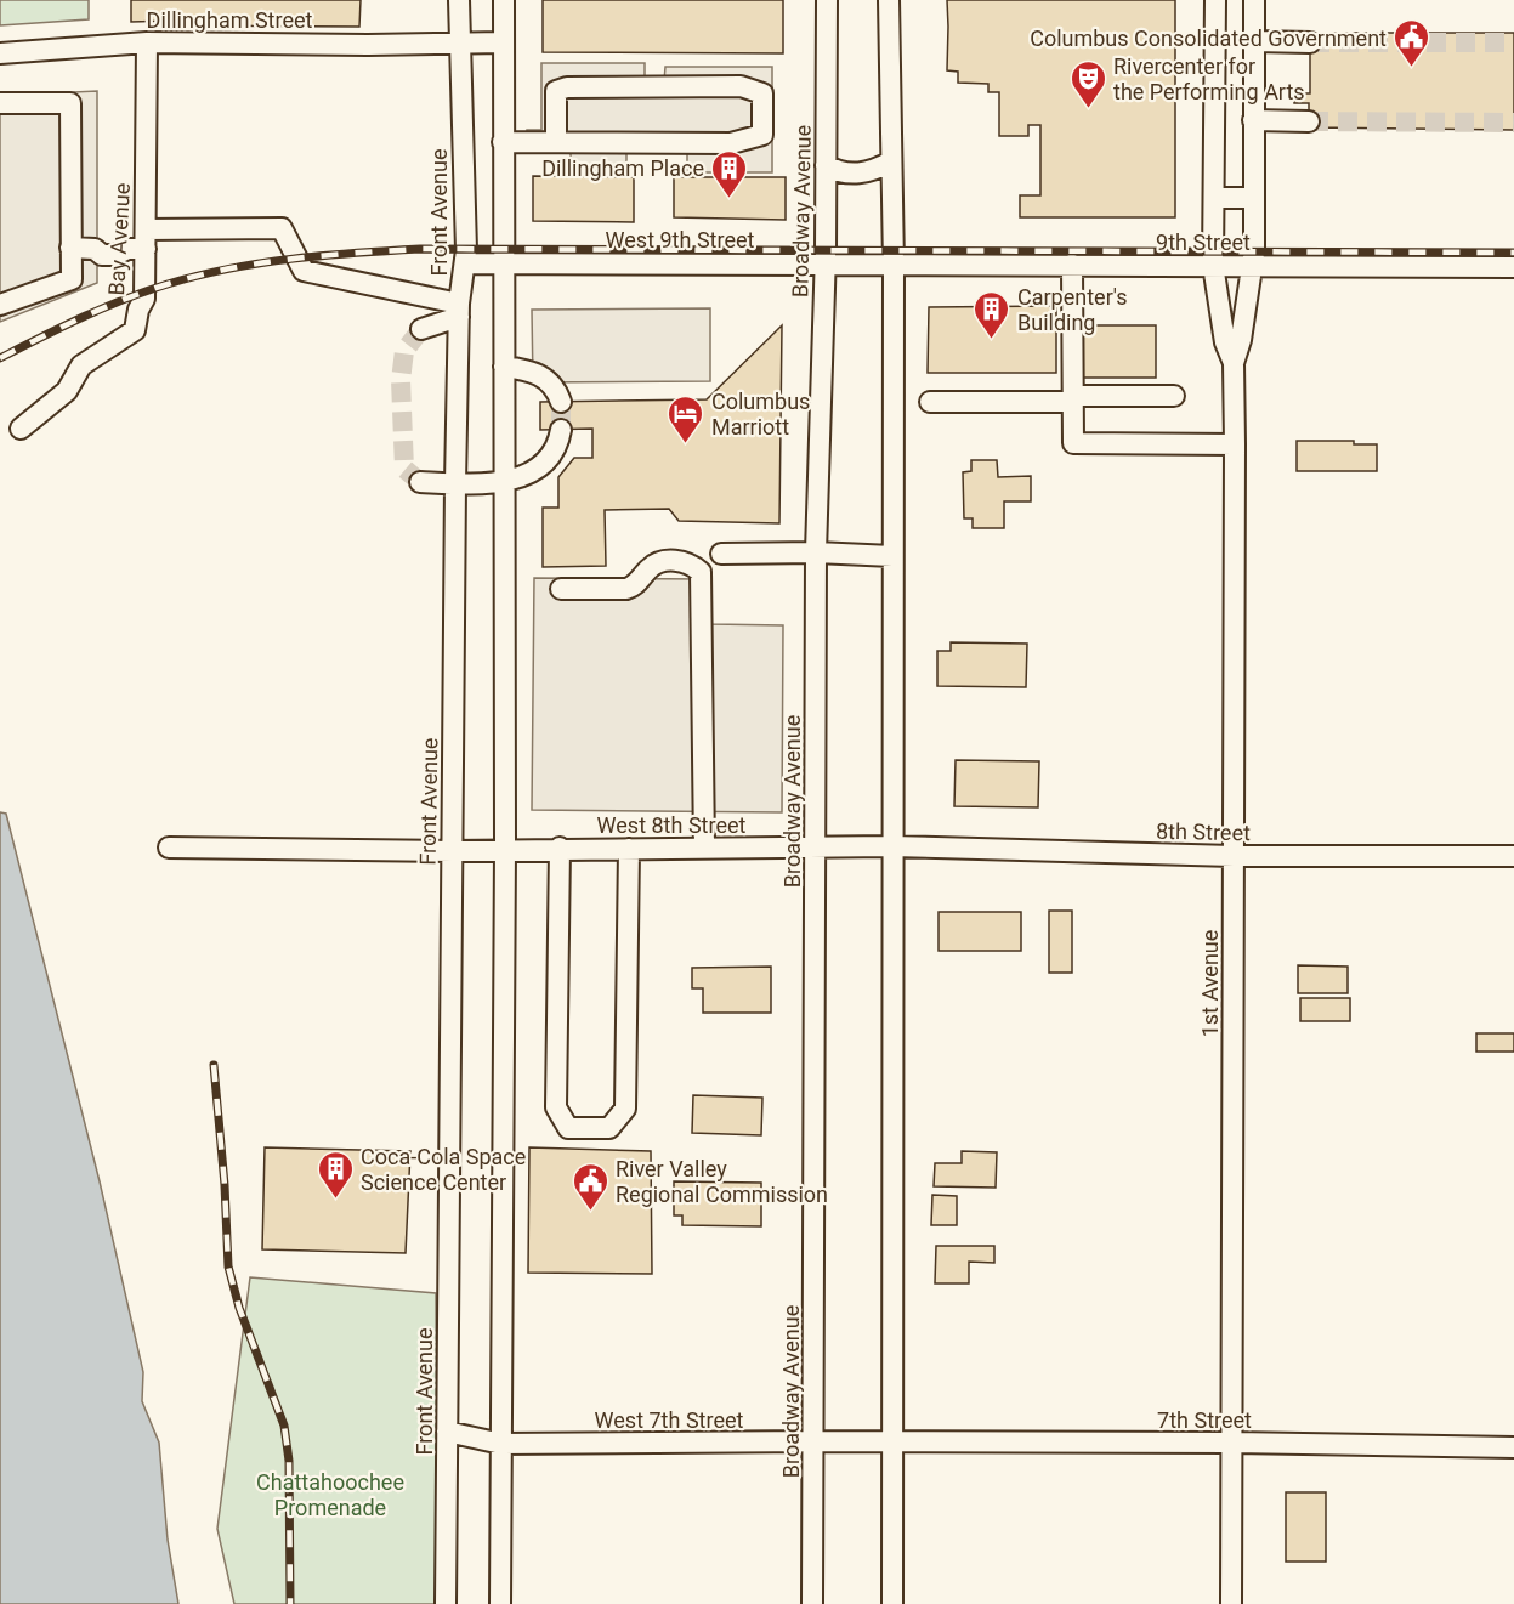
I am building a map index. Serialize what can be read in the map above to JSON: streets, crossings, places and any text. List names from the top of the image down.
{
  "streets": {
    "street": [
      "Dillingham Street",
      "Broadway Avenue",
      "Front Avenue",
      "Bay Avenue",
      "West 9th Street",
      "9th Street",
      "West 8th Street",
      "8th Street",
      "1st Avenue",
      "West 7th Street",
      "7th Street"
    ]
  },
  "crossings": [
    ["Dillingham Street", "Front Avenue"],
    ["Dillingham Street", "Bay Avenue"],
    ["Broadway Avenue", "West 9th Street"],
    ["Broadway Avenue", "West 8th Street"],
    ["Broadway Avenue", "West 7th Street"],
    ["Front Avenue", "West 9th Street"],
    ["Front Avenue", "West 8th Street"],
    ["Front Avenue", "West 7th Street"],
    ["West 9th Street", "9th Street"],
    ["9th Street", "1st Avenue"],
    ["West 8th Street", "8th Street"],
    ["8th Street", "1st Avenue"],
    ["1st Avenue", "7th Street"],
    ["West 7th Street", "7th Street"]
  ],
  "parks": ["Chattahoochee Promenade"],
  "places": {
    "public building": ["Columbus Consolidated Government", "River Valley Regional Commission"],
    "theatre": ["Rivercenter for the Performing Arts"],
    "building": ["Dillingham Place", "Carpenter's Building", "Coca-Cola Space Science Center"],
    "hotel": ["Columbus Marriott"]
  }
}
